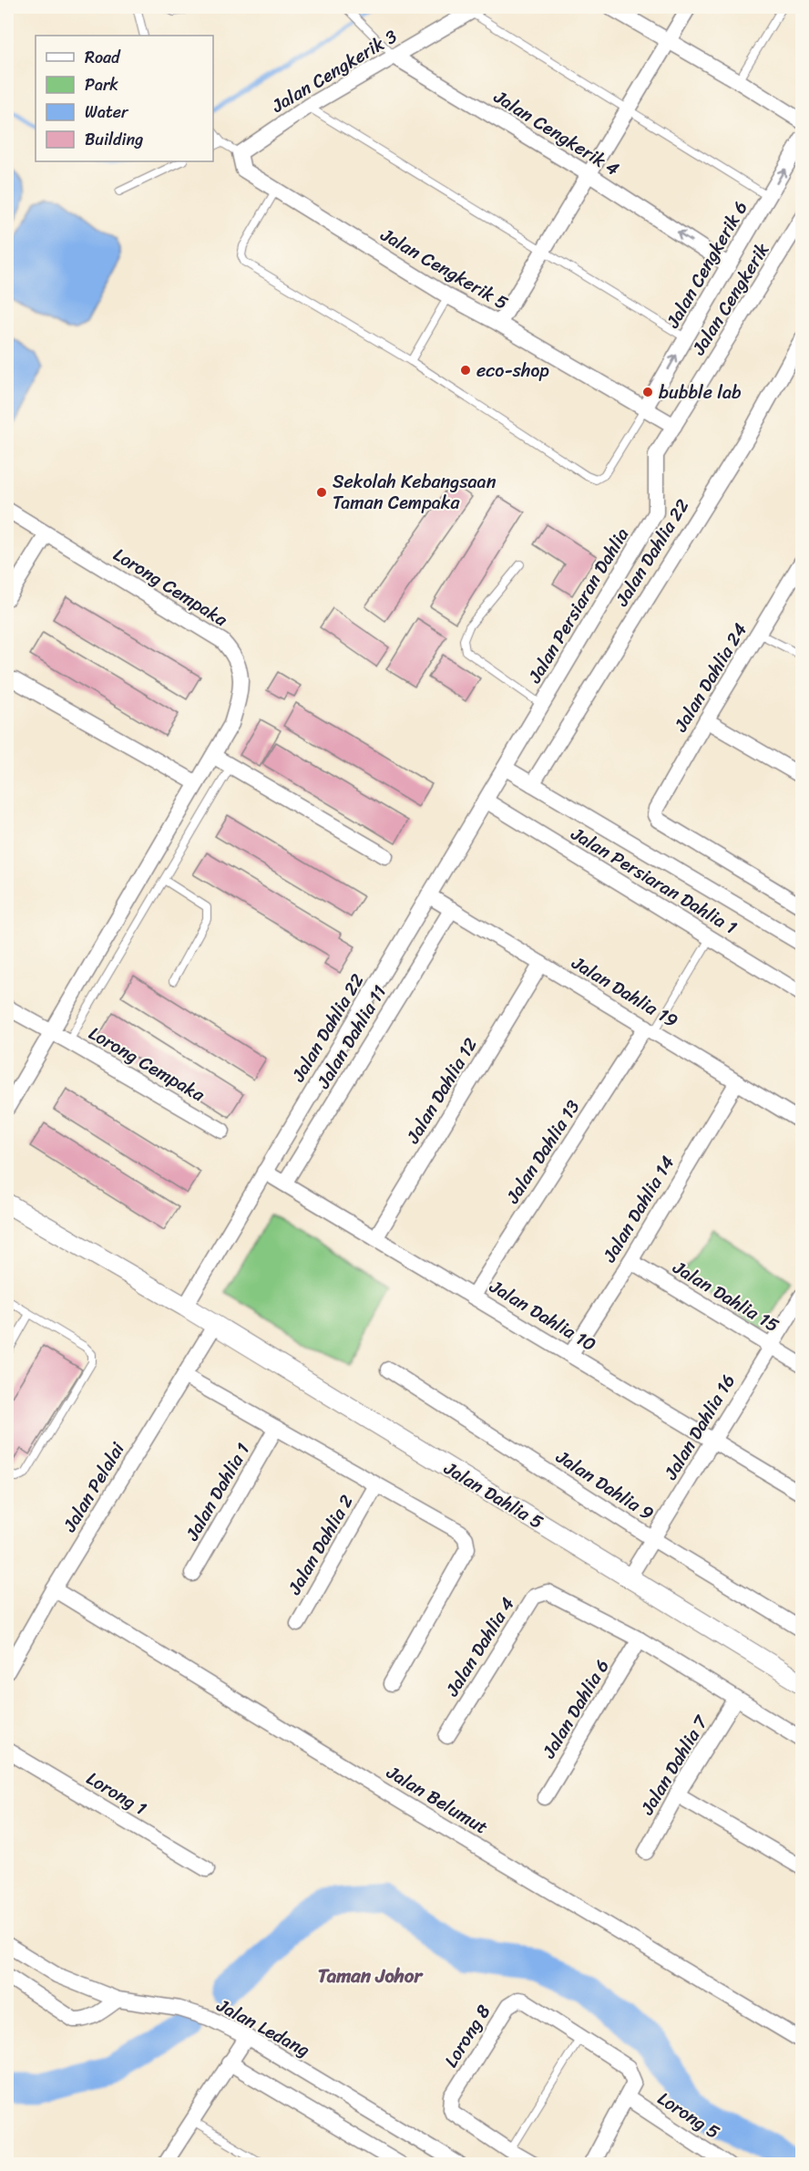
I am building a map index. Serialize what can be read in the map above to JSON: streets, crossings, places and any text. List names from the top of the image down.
{
  "streets": {
    "street": [
      "Jalan Cengkerik 3",
      "Jalan Cengkerik 4",
      "Jalan Cengkerik 6",
      "Jalan Cengkerik 5",
      "Jalan Cengkerik",
      "Jalan Dahlia 22",
      "Lorong Cempaka",
      "Jalan Persiaran Dahlia",
      "Jalan Dahlia 24",
      "Jalan Persiaran Dahlia 1",
      "Jalan Dahlia 19",
      "Jalan Dahlia 11",
      "Jalan Dahlia 12",
      "Jalan Dahlia 13",
      "Jalan Dahlia 14",
      "Jalan Dahlia 15",
      "Jalan Dahlia 10",
      "Jalan Dahlia 16",
      "Jalan Dahlia 9",
      "Jalan Pelalai",
      "Jalan Dahlia 1",
      "Jalan Dahlia 5",
      "Jalan Dahlia 2",
      "Jalan Dahlia 4",
      "Jalan Dahlia 6",
      "Jalan Dahlia 7",
      "Lorong 1",
      "Jalan Belumut",
      "Jalan Ledang",
      "Lorong 8",
      "Lorong 5"
    ]
  },
  "crossings": [
    ["Jalan Cengkerik 3", "Jalan Cengkerik 4"],
    ["Jalan Cengkerik 3", "Jalan Cengkerik 5"],
    ["Jalan Cengkerik 4", "Jalan Cengkerik 6"],
    ["Jalan Cengkerik 6", "Jalan Cengkerik 5"],
    ["Jalan Cengkerik 5", "Jalan Cengkerik"],
    ["Jalan Cengkerik", "Jalan Persiaran Dahlia"],
    ["Jalan Dahlia 22", "Jalan Persiaran Dahlia"],
    ["Jalan Dahlia 22", "Jalan Persiaran Dahlia 1"],
    ["Jalan Dahlia 22", "Jalan Dahlia 19"],
    ["Jalan Dahlia 22", "Jalan Dahlia 10"],
    ["Jalan Dahlia 22", "Jalan Dahlia 5"],
    ["Jalan Persiaran Dahlia", "Jalan Persiaran Dahlia 1"],
    ["Jalan Dahlia 19", "Jalan Dahlia 11"],
    ["Jalan Dahlia 19", "Jalan Dahlia 12"],
    ["Jalan Dahlia 19", "Jalan Dahlia 13"],
    ["Jalan Dahlia 19", "Jalan Dahlia 14"],
    ["Jalan Dahlia 11", "Jalan Dahlia 10"],
    ["Jalan Dahlia 12", "Jalan Dahlia 10"],
    ["Jalan Dahlia 13", "Jalan Dahlia 10"],
    ["Jalan Dahlia 14", "Jalan Dahlia 15"],
    ["Jalan Dahlia 14", "Jalan Dahlia 10"],
    ["Jalan Dahlia 15", "Jalan Dahlia 16"],
    ["Jalan Dahlia 10", "Jalan Dahlia 16"],
    ["Jalan Dahlia 16", "Jalan Dahlia 9"],
    ["Jalan Dahlia 16", "Jalan Dahlia 5"],
    ["Jalan Pelalai", "Jalan Dahlia 5"],
    ["Jalan Pelalai", "Jalan Belumut"],
    ["Jalan Dahlia 4", "Jalan Dahlia 6"],
    ["Lorong 8", "Lorong 5"]
  ],
  "one_way": ["Jalan Cengkerik 6"],
  "districts": ["Taman Johor"],
  "places": ["eco-shop", "bubble lab", "Sekolah Kebangsaan Taman Cempaka"],
  "legend": [
    "Road",
    "Park",
    "Water",
    "Building"
  ]
}
